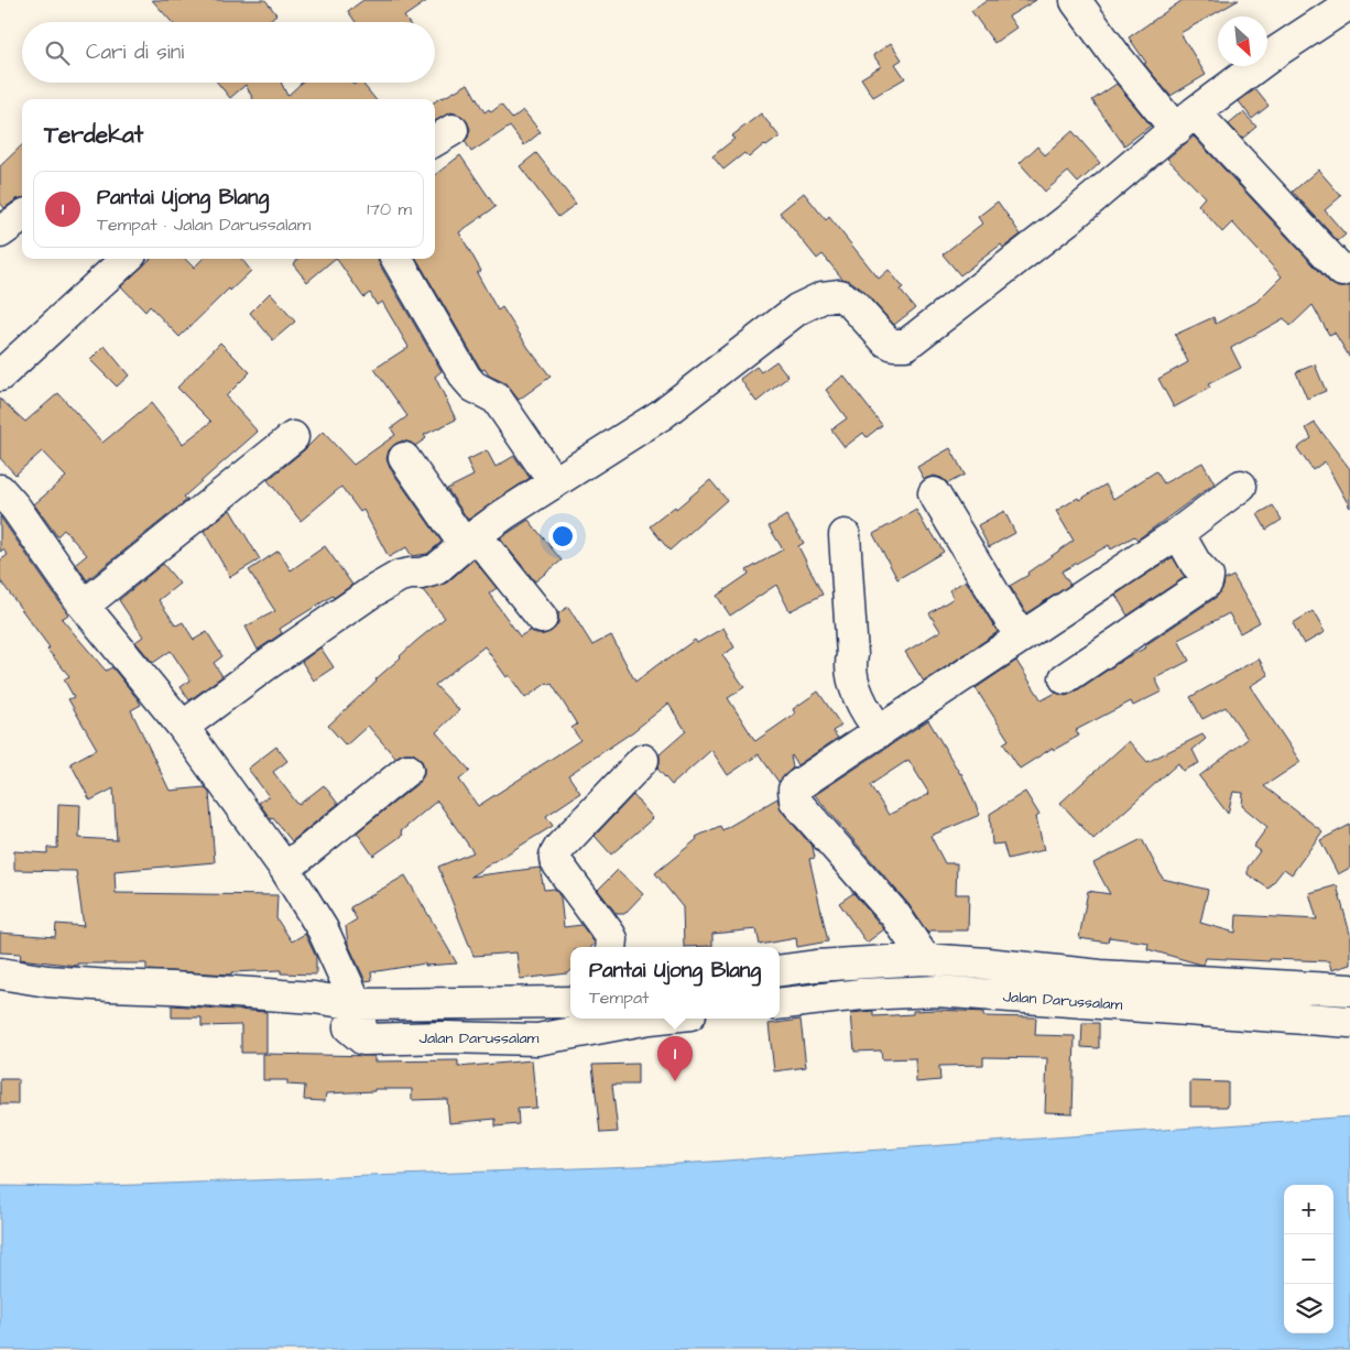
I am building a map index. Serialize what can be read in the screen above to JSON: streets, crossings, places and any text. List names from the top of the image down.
{
  "streets": {
    "street": ["Jalan Darussalam"]
  },
  "north": "bottom right",
  "page": {
    "search": "Cari di sini",
    "heading": "Terdekat",
    "list": [
      {
        "mark": "1",
        "name": "Pantai Ujong Blang",
        "note": "Tempat · Jalan Darussalam",
        "value": "170 m"
      }
    ],
    "popup": ["Pantai Ujong Blang", "Tempat"],
    "pins": "1",
    "map_buttons": ["+", "−"]
  }
}
